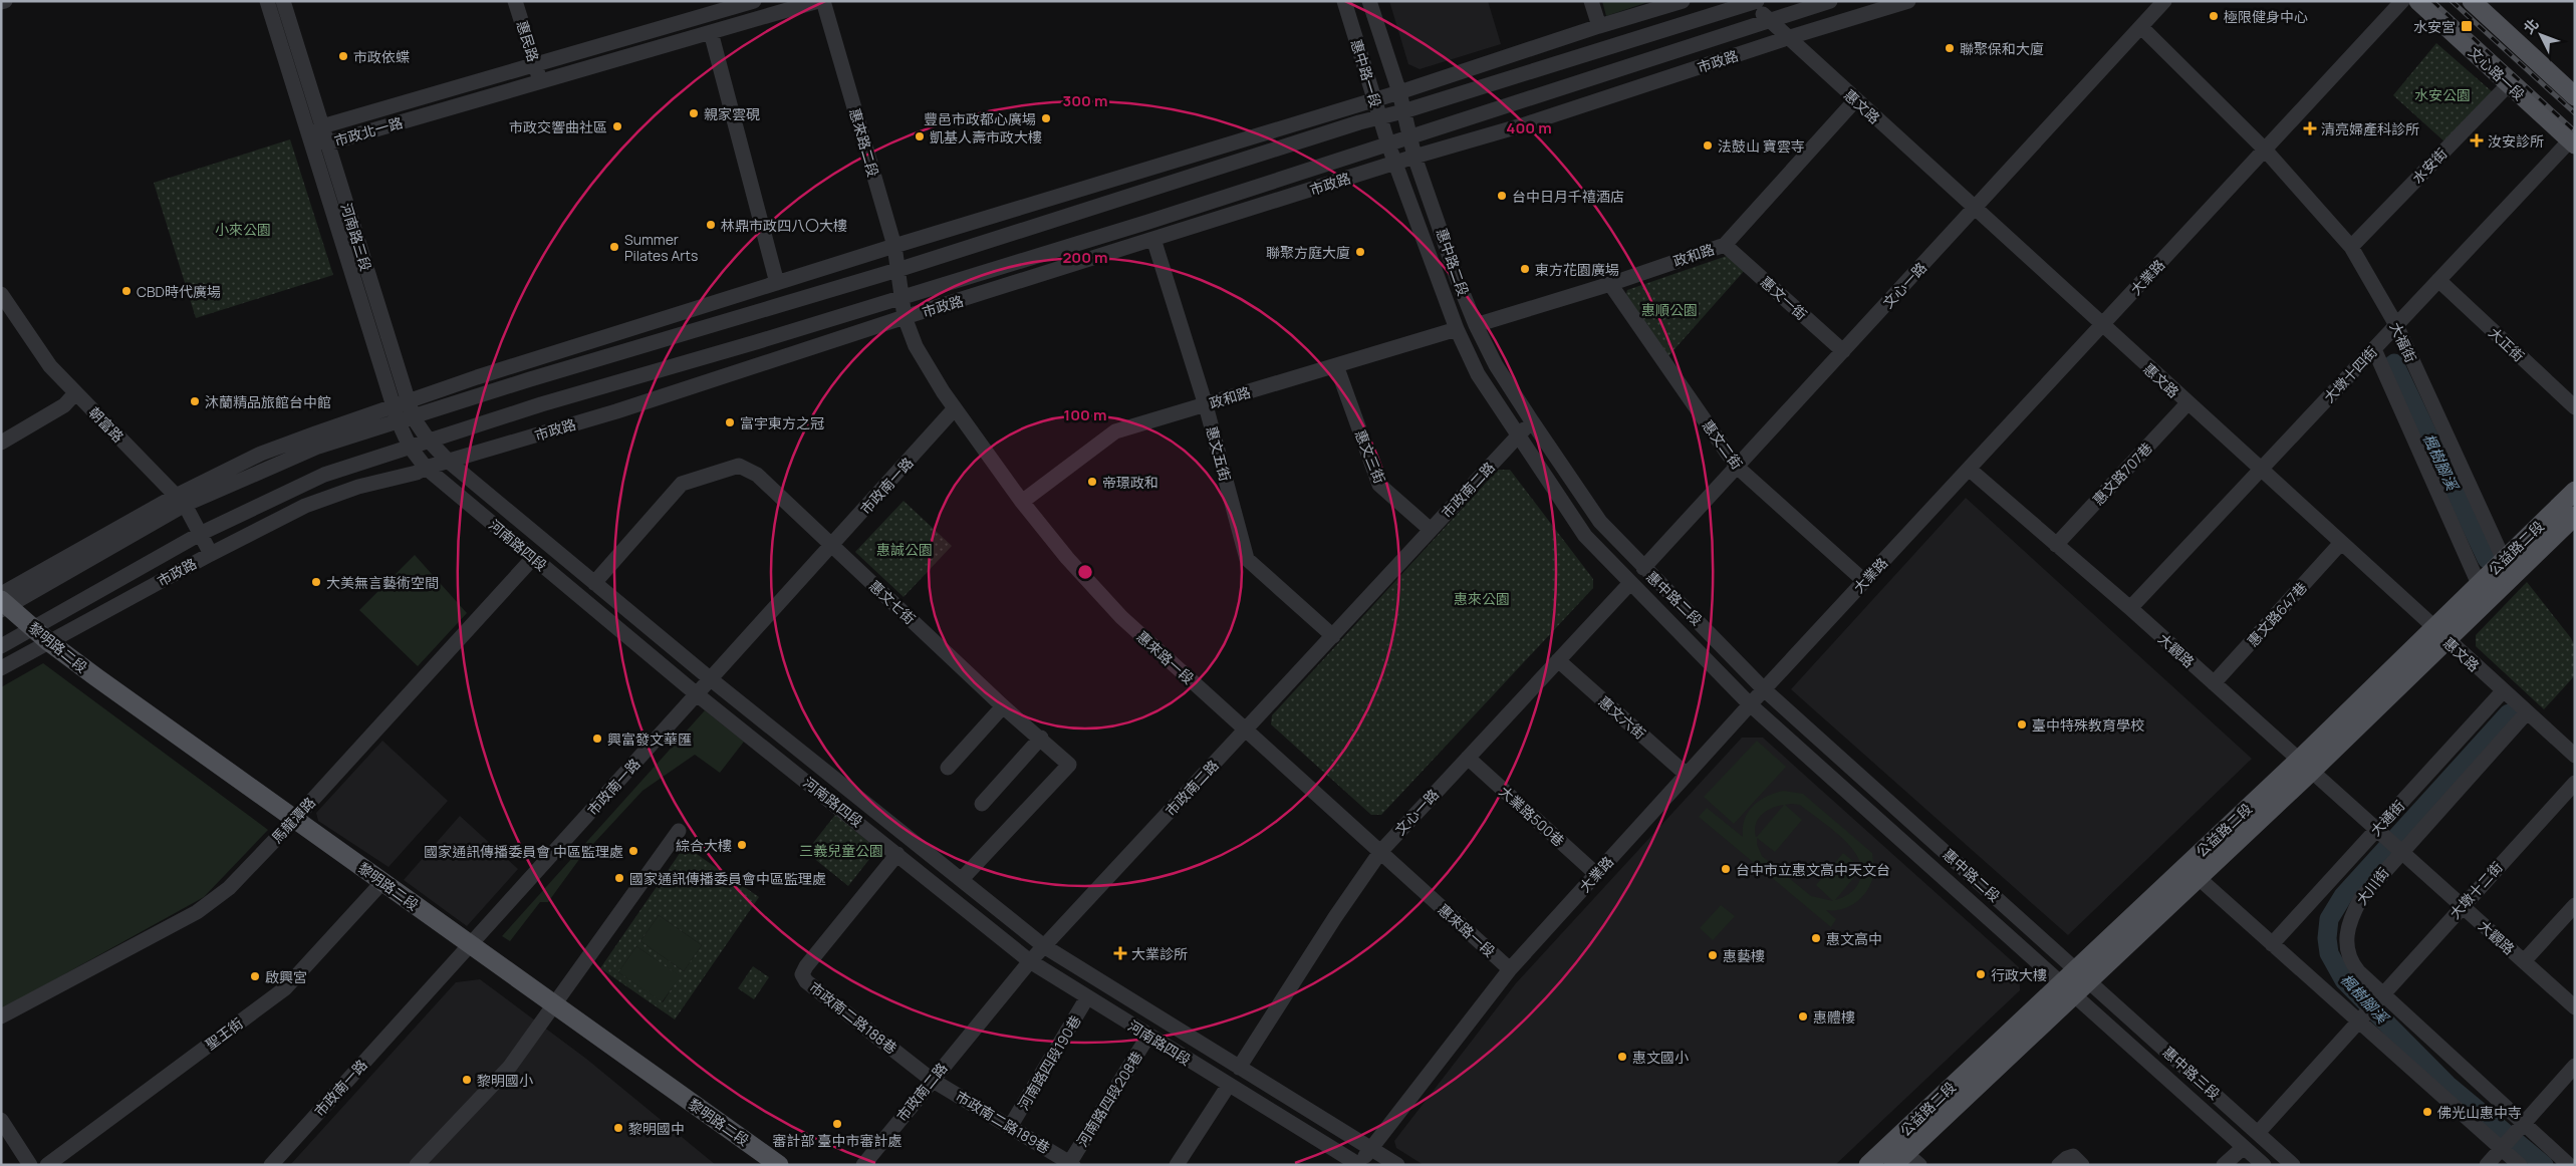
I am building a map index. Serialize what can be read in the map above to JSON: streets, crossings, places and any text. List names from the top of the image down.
{
  "streets": {
    "main road": ["文心路一段", "公益路二段", "黎明路二段"],
    "street": [
      "惠民路",
      "市政路",
      "惠中路一段",
      "惠文路",
      "市政北一路",
      "惠來路二段",
      "水安街",
      "河南路三段",
      "政和路",
      "惠中路二段",
      "大業路",
      "文心一路",
      "惠文一街",
      "大福街",
      "大正街",
      "大墩十四街",
      "朝富路",
      "惠文二街",
      "惠文五街",
      "惠文三街",
      "惠文路707巷",
      "市政南一路",
      "市政南二路",
      "河南路四段",
      "惠文七街",
      "惠文路647巷",
      "大觀路",
      "惠來路一段",
      "惠文六街",
      "大業路500巷",
      "大通街",
      "馬龍潭路",
      "大川街",
      "大墩十二街",
      "市政南二路188巷",
      "聖王街",
      "河南路四段190巷",
      "惠中路三段",
      "河南路四段208巷",
      "市政南二路189巷"
    ]
  },
  "crossings": [
    ["惠民路", "市政北一路"],
    ["市政路", "惠中路一段"],
    ["市政路", "惠文路"],
    ["市政路", "惠來路二段"],
    ["市政路", "河南路三段"],
    ["市政路", "惠中路二段"],
    ["市政路", "朝富路"],
    ["市政路", "惠文五街"],
    ["市政路", "河南路四段"],
    ["市政路", "黎明路二段"],
    ["市政路", "惠來路一段"],
    ["惠中路一段", "惠中路二段"],
    ["文心路一段", "水安街"],
    ["文心路一段", "大墩十四街"],
    ["惠文路", "政和路"],
    ["惠文路", "大業路"],
    ["惠文路", "文心一路"],
    ["惠文路", "大墩十四街"],
    ["惠文路", "惠文路707巷"],
    ["惠文路", "公益路二段"],
    ["惠文路", "惠文路647巷"],
    ["惠文路", "大通街"],
    ["惠文路", "大川街"],
    ["市政北一路", "河南路三段"],
    ["惠來路二段", "惠來路一段"],
    ["水安街", "大福街"],
    ["河南路三段", "河南路四段"],
    ["政和路", "惠中路二段"],
    ["政和路", "惠文一街"],
    ["政和路", "惠文二街"],
    ["政和路", "惠文五街"],
    ["政和路", "惠文三街"],
    ["政和路", "惠來路一段"],
    ["惠中路二段", "大業路"],
    ["惠中路二段", "文心一路"],
    ["惠中路二段", "市政南二路"],
    ["惠中路二段", "公益路二段"],
    ["惠中路二段", "惠中路三段"],
    ["大業路", "大福街"],
    ["大業路", "惠文二街"],
    ["大業路", "河南路四段"],
    ["大業路", "大觀路"],
    ["大業路", "惠來路一段"],
    ["大業路", "惠文六街"],
    ["大業路", "大業路500巷"],
    ["文心一路", "惠文一街"],
    ["文心一路", "大福街"],
    ["文心一路", "惠文二街"],
    ["文心一路", "河南路四段"],
    ["文心一路", "惠來路一段"],
    ["文心一路", "惠文六街"],
    ["文心一路", "大業路500巷"],
    ["大福街", "大墩十四街"],
    ["大福街", "公益路二段"],
    ["大正街", "大墩十四街"],
    ["大墩十四街", "大觀路"],
    ["惠文五街", "市政南二路"],
    ["惠文三街", "市政南二路"],
    ["惠文路707巷", "大觀路"],
    ["市政南一路", "河南路四段"],
    ["市政南一路", "惠文七街"],
    ["市政南一路", "黎明路二段"],
    ["市政南一路", "惠來路一段"],
    ["市政南二路", "河南路四段"],
    ["市政南二路", "惠來路一段"],
    ["市政南二路", "市政南二路188巷"],
    ["市政南二路", "市政南二路189巷"],
    ["河南路四段", "惠文七街"],
    ["河南路四段", "馬龍潭路"],
    ["河南路四段", "市政南二路188巷"],
    ["河南路四段", "河南路四段190巷"],
    ["河南路四段", "河南路四段208巷"],
    ["公益路二段", "大觀路"],
    ["公益路二段", "惠中路三段"],
    ["惠文路647巷", "大觀路"],
    ["黎明路二段", "馬龍潭路"],
    ["黎明路二段", "聖王街"],
    ["大觀路", "大通街"],
    ["大觀路", "大川街"],
    ["大觀路", "大墩十二街"],
    ["大川街", "大墩十二街"],
    ["市政南二路188巷", "市政南二路189巷"],
    ["河南路四段190巷", "市政南二路189巷"],
    ["河南路四段208巷", "市政南二路189巷"]
  ],
  "water": ["楓樹腳溪"],
  "parks": [
    "水安公園",
    "小來公園",
    "惠順公園",
    "惠誠公園",
    "惠來公園",
    "三義兒童公園"
  ],
  "places": {
    "other": [
      "極限健身中心",
      "聯聚保和大廈",
      "市政依蝶",
      "親家雲硯",
      "豐邑市政都心廣場",
      "市政交響曲社區",
      "凱基人壽市政大樓",
      "法鼓山 寶雲寺",
      "台中日月千禧酒店",
      "林鼎市政四八〇大樓",
      "Summer Pilates Arts",
      "聯聚方庭大廈",
      "東方花園廣場",
      "CBD時代廣場",
      "沐蘭精品旅館台中館",
      "富宇東方之冠",
      "帝璟政和",
      "大美無言藝術空間",
      "臺中特殊教育學校",
      "興富發文華匯",
      "綜合大樓",
      "國家通訊傳播委員會 中區監理處",
      "台中市立惠文高中天文台",
      "國家通訊傳播委員會中區監理處",
      "惠文高中",
      "惠藝樓",
      "行政大樓",
      "啟興宮",
      "惠體樓",
      "惠文國小",
      "黎明國小",
      "佛光山惠中寺",
      "審計部 臺中市審計處",
      "黎明國中"
    ],
    "transit": ["水安宮"],
    "health": ["清亮婦產科診所", "汝安診所", "大業診所"]
  },
  "north": "top left",
  "rings": [
    "300 m",
    "400 m",
    "200 m",
    "100 m"
  ]
}
